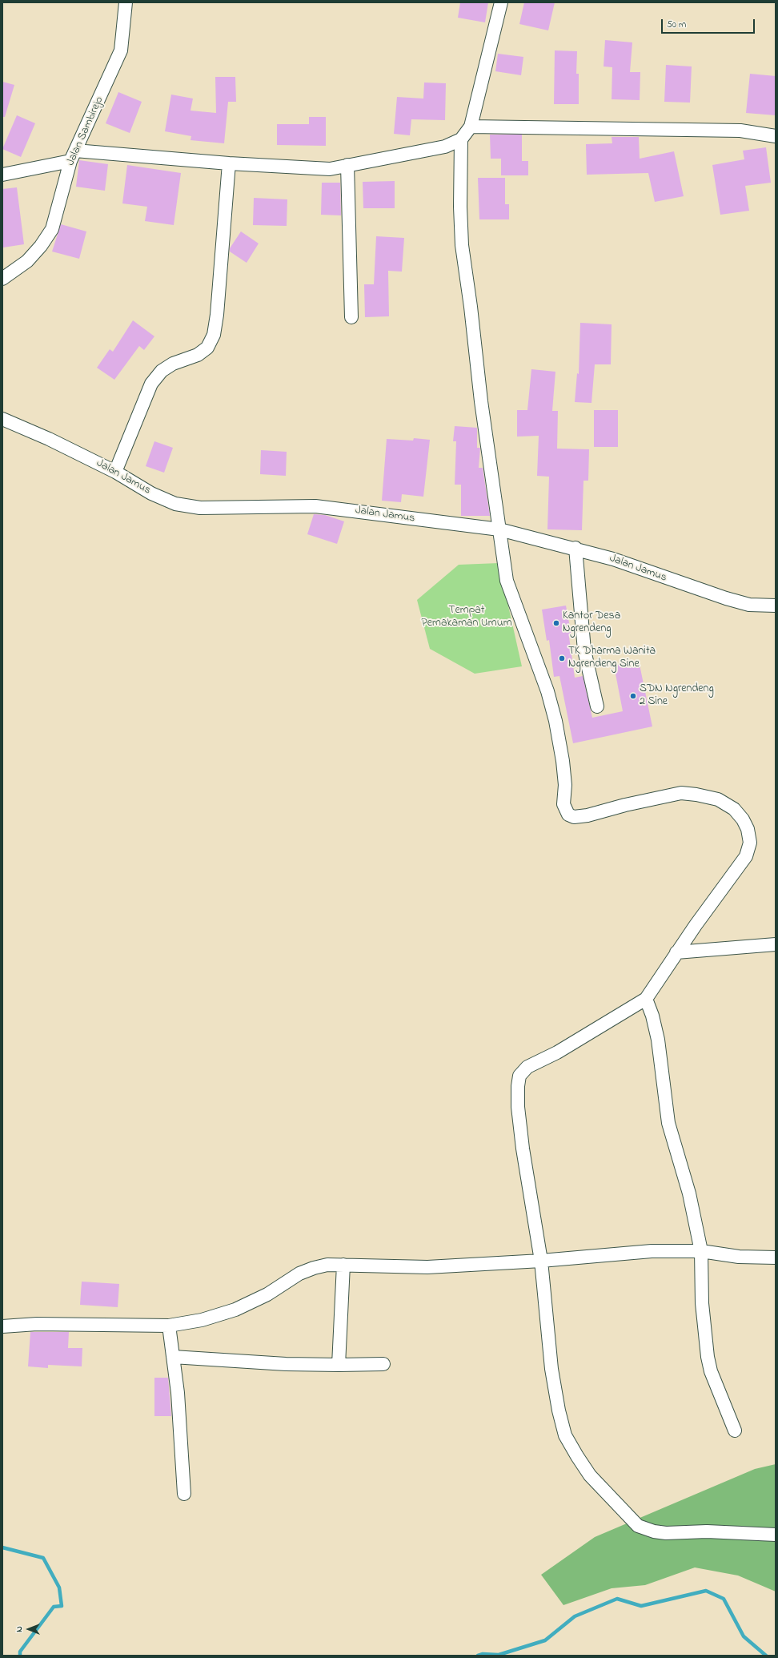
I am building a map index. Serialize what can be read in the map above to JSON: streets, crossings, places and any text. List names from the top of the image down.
{
  "streets": {
    "street": ["Jalan Sambirejo", "Jalan Jamus"]
  },
  "parks": ["Tempat Pemakaman Umum"],
  "places": ["Kantor Desa Ngrendeng", "TK Dharma Wanita Ngrendeng Sine", "SDN Ngrendeng 2 Sine"],
  "scale_bar": "50 m",
  "north": "left"
}
